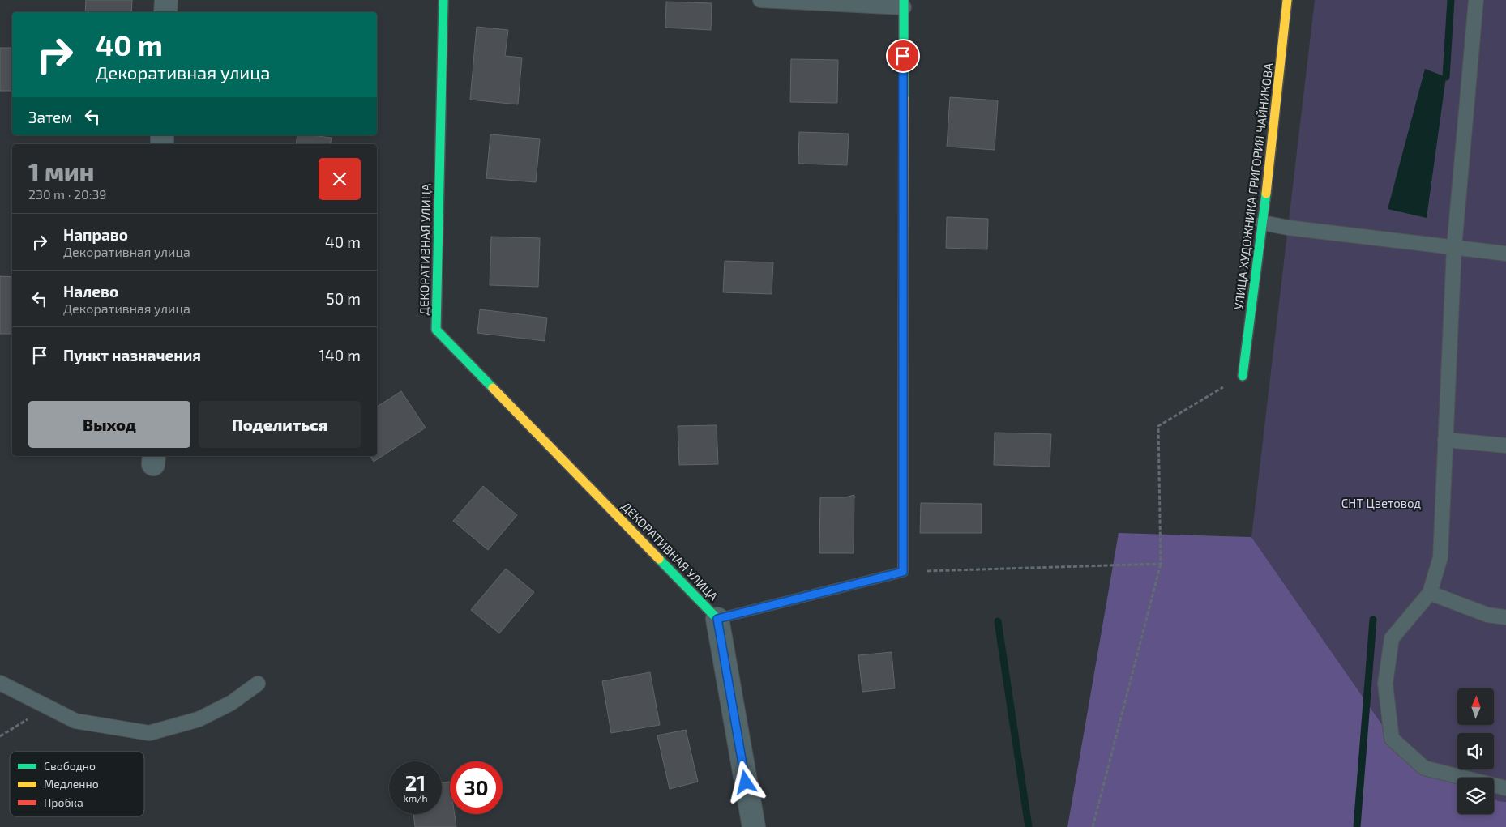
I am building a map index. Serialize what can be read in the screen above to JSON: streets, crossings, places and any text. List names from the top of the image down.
{
  "streets": {
    "street": ["УЛИЦА ХУДОЖНИКА ГРИГОРИЯ ЧАЙНИКОВА", "ДЕКОРАТИВНАЯ УЛИЦА"]
  },
  "parks": ["СНТ Цветовод"],
  "legend": ["Свободно", "Медленно", "Пробка"],
  "north": "top",
  "page": {
    "turn": ["40 m", "Декоративная улица"],
    "then": "Затем",
    "heading": ["1 мин", "230 m · 20:39"],
    "list": [
      {
        "name": "Направо",
        "note": "Декоративная улица",
        "value": "40 m"
      },
      {
        "name": "Налево",
        "note": "Декоративная улица",
        "value": "50 m"
      },
      {
        "name": "Пункт назначения",
        "value": "140 m"
      }
    ],
    "buttons": ["Выход", "Поделиться"],
    "speed": "21 km/h",
    "limit": "30"
  }
}
